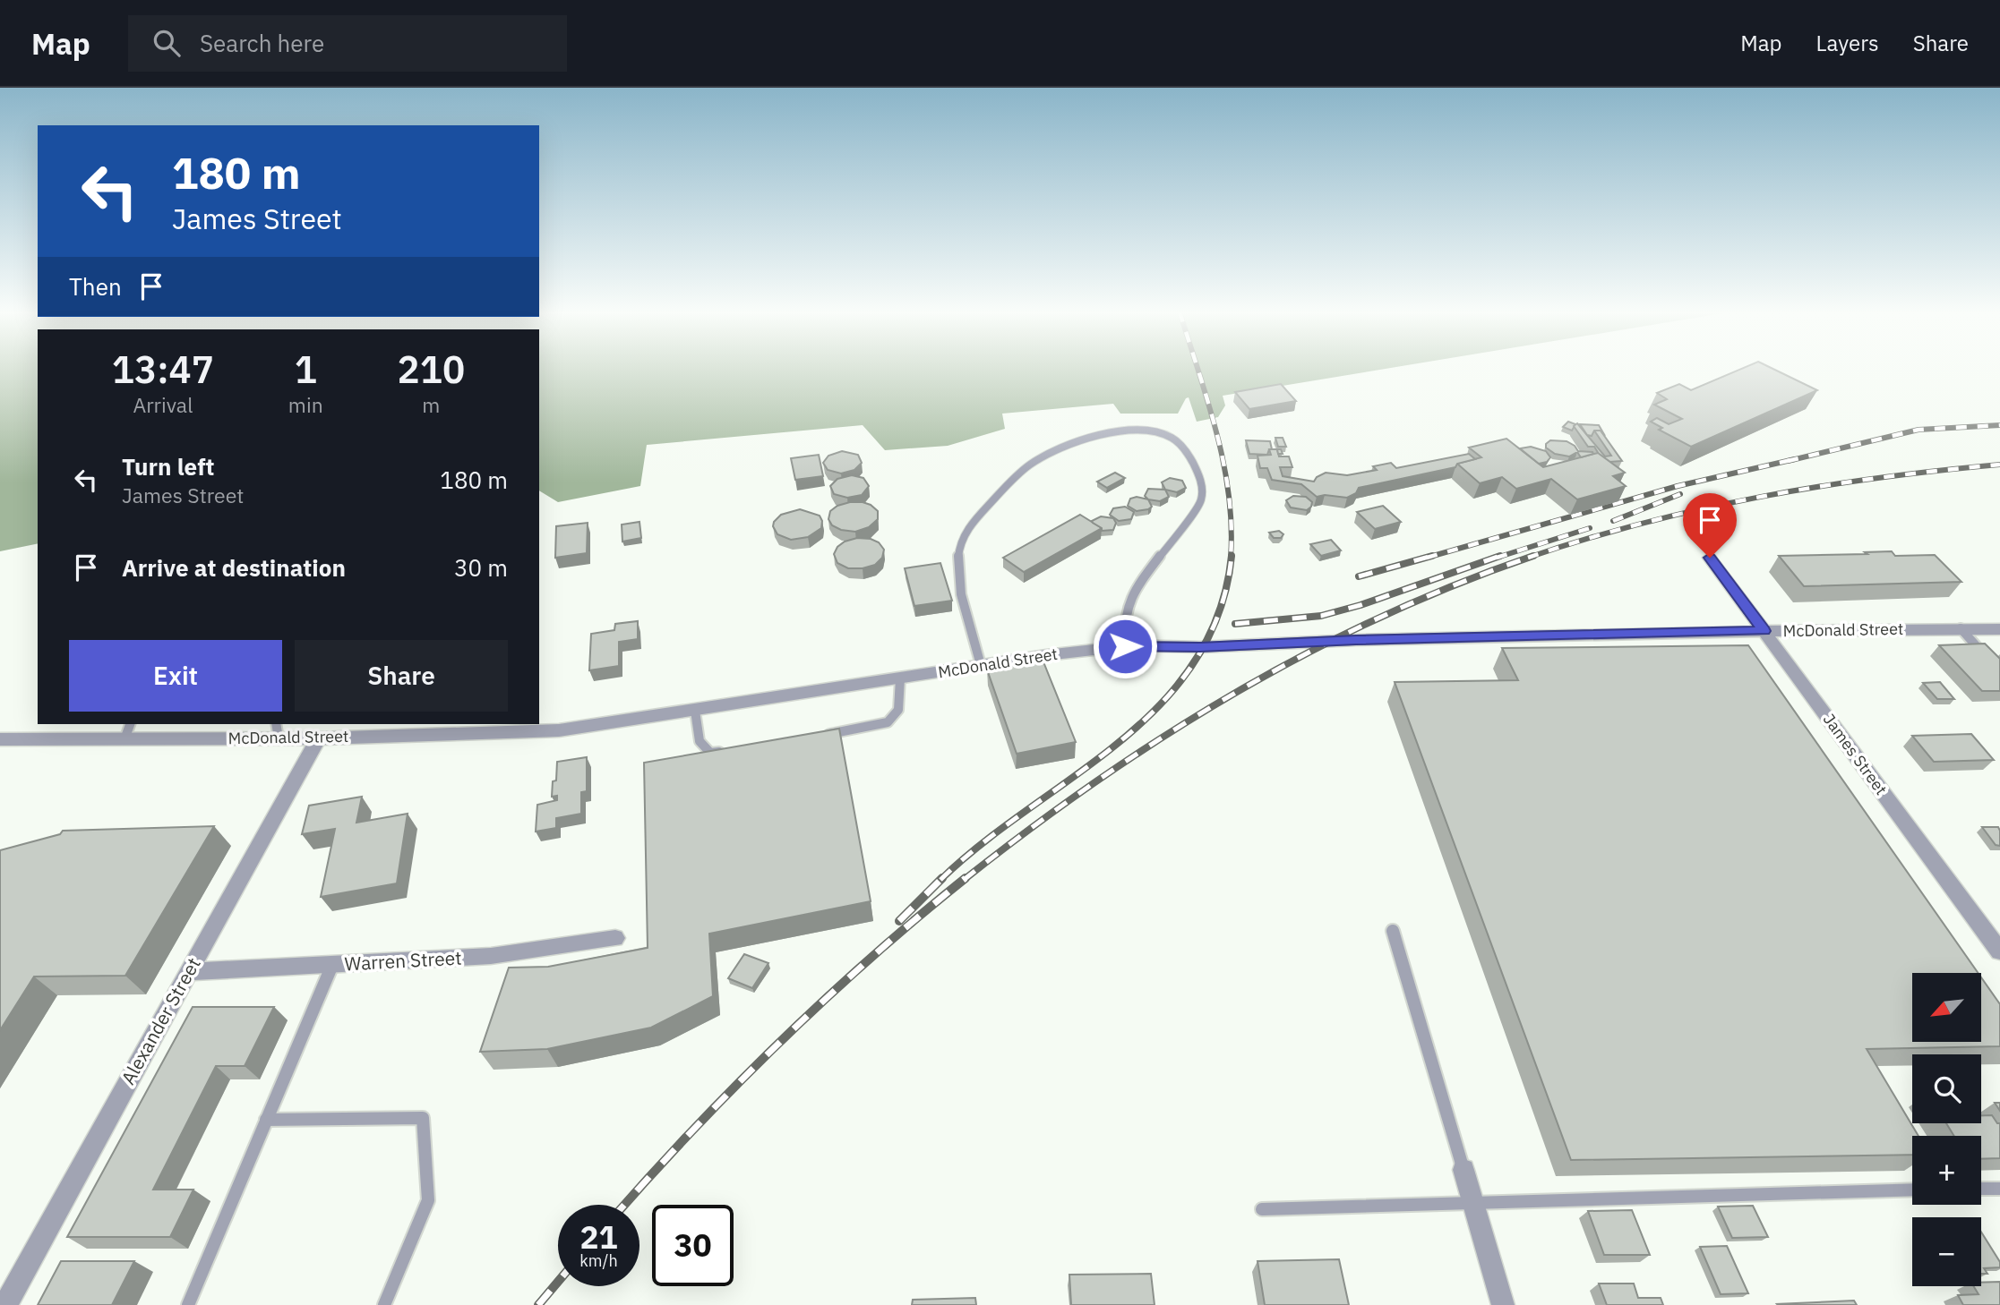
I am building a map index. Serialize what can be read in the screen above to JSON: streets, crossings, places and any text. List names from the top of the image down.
{
  "streets": {
    "street": [
      "McDonald Street",
      "James Street",
      "Warren Street",
      "Alexander Street"
    ]
  },
  "crossings": [
    ["McDonald Street", "James Street"],
    ["McDonald Street", "Alexander Street"],
    ["Warren Street", "Alexander Street"]
  ],
  "north": "bottom left",
  "page": {
    "header": "Map",
    "search": "Search here",
    "nav": ["Map", "Layers", "Share"],
    "turn": ["180 m", "James Street"],
    "then": "Then",
    "eta": [
      "13:47",
      "Arrival",
      "1",
      "min",
      "210",
      "m"
    ],
    "list": [
      {
        "name": "Turn left",
        "note": "James Street",
        "value": "180 m"
      },
      {
        "name": "Arrive at destination",
        "value": "30 m"
      }
    ],
    "buttons": ["Exit", "Share"],
    "map_buttons": ["+", "−"],
    "speed": "21 km/h",
    "limit": "30"
  }
}
